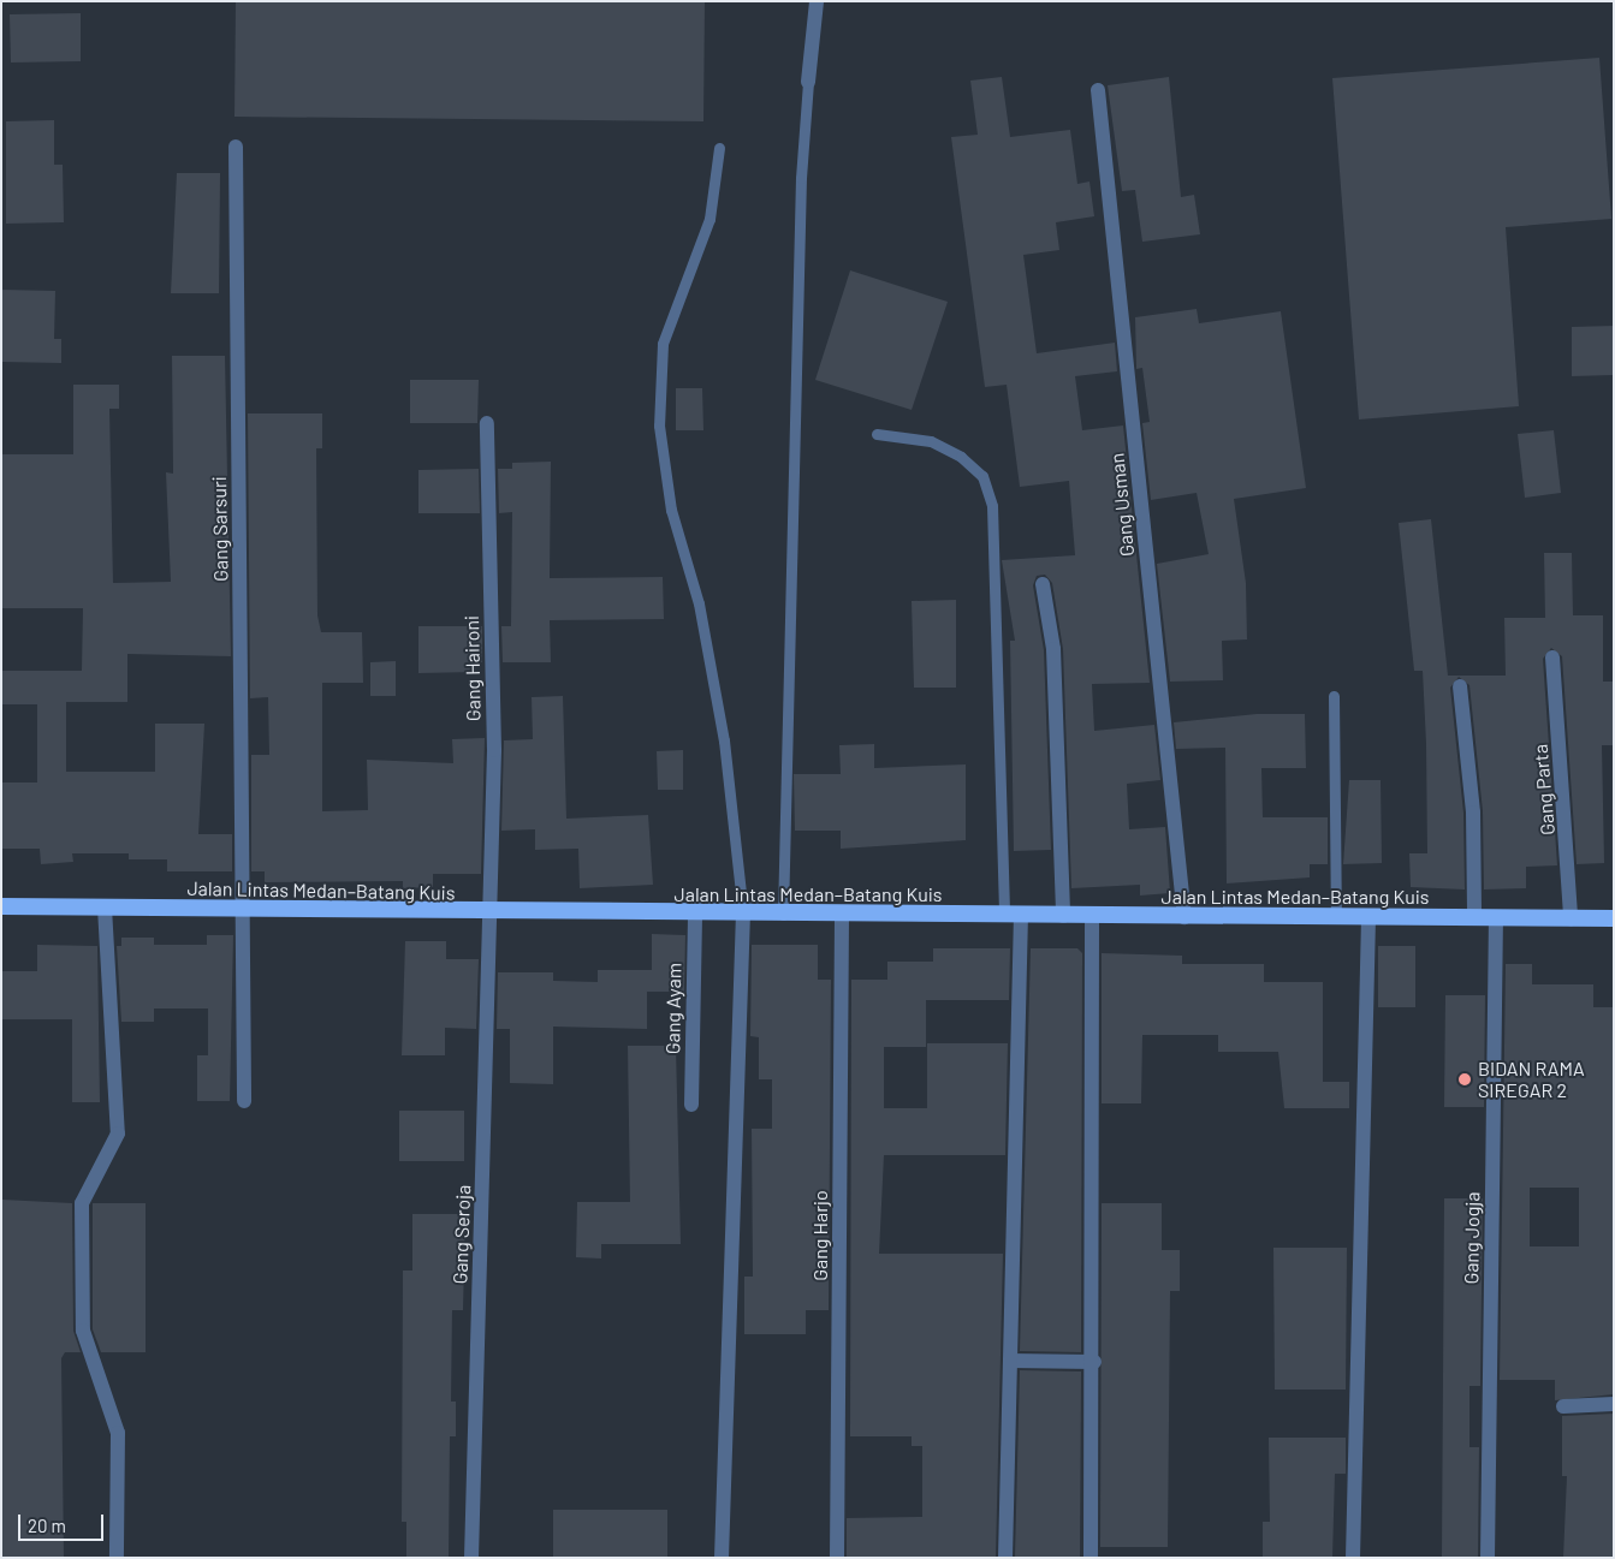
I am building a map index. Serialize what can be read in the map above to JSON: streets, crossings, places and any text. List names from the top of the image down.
{
  "streets": {
    "highway": ["Jalan Lintas Medan–Batang Kuis"],
    "street": [
      "Gang Usman",
      "Gang Sarsuri",
      "Gang Haironi",
      "Gang Parta",
      "Gang Ayam",
      "Gang Seroja",
      "Gang Harjo",
      "Gang Jogja"
    ]
  },
  "crossings": [
    ["Gang Usman", "Jalan Lintas Medan–Batang Kuis"],
    ["Gang Sarsuri", "Jalan Lintas Medan–Batang Kuis"],
    ["Gang Haironi", "Jalan Lintas Medan–Batang Kuis"],
    ["Gang Haironi", "Gang Seroja"],
    ["Gang Parta", "Jalan Lintas Medan–Batang Kuis"],
    ["Jalan Lintas Medan–Batang Kuis", "Gang Ayam"],
    ["Jalan Lintas Medan–Batang Kuis", "Gang Seroja"],
    ["Jalan Lintas Medan–Batang Kuis", "Gang Harjo"],
    ["Jalan Lintas Medan–Batang Kuis", "Gang Jogja"]
  ],
  "places": ["BIDAN RAMA SIREGAR 2"],
  "scale_bar": "20 m"
}
